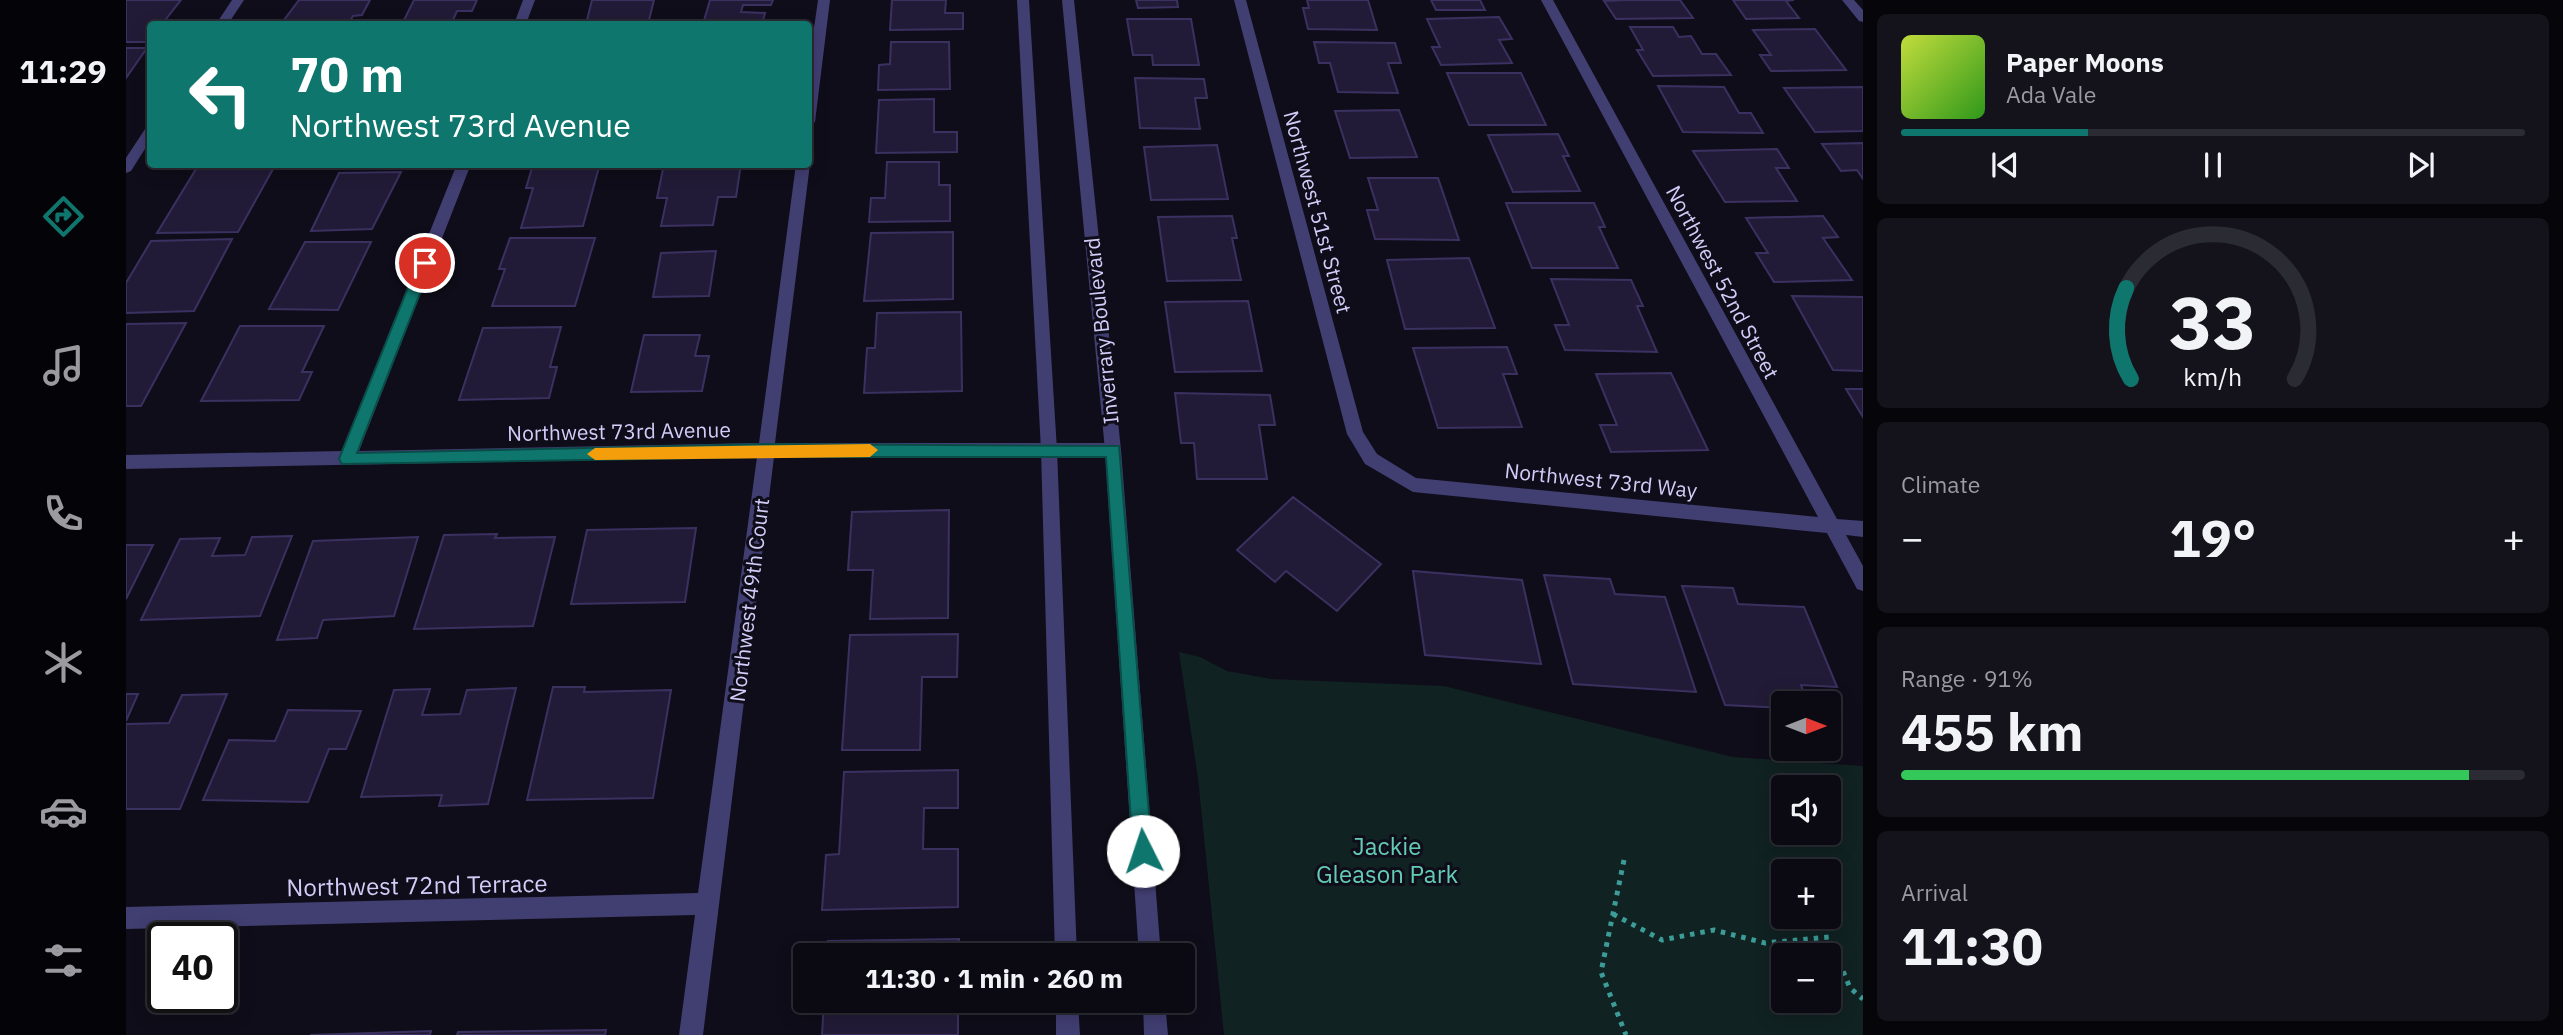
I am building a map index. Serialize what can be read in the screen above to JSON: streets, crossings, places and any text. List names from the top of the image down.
{
  "streets": {
    "street": [
      "Northwest 51st Street",
      "Northwest 52nd Street",
      "Inverrary Boulevard",
      "Northwest 73rd Avenue",
      "Northwest 73rd Way",
      "Northwest 49th Court",
      "Northwest 72nd Terrace"
    ]
  },
  "crossings": [
    ["Northwest 51st Street", "Northwest 73rd Way"],
    ["Northwest 52nd Street", "Northwest 73rd Way"],
    ["Inverrary Boulevard", "Northwest 73rd Avenue"],
    ["Northwest 73rd Avenue", "Northwest 49th Court"],
    ["Northwest 49th Court", "Northwest 72nd Terrace"]
  ],
  "parks": ["Jackie Gleason Park"],
  "north": "right",
  "page": {
    "tabs": "11:29",
    "turn": ["70 m", "Northwest 73rd Avenue"],
    "song": ["Paper Moons", "Ada Vale"],
    "tile": [
      "Climate",
      ["Range · 91%", "455 km"],
      ["Arrival", "11:30"]
    ],
    "heat": ["−", "19°", "+"],
    "map_buttons": ["+", "−"],
    "limit": "40",
    "trip": "11:30 · 1 min · 260 m",
    "gauge": ["33", "km/h"]
  }
}
